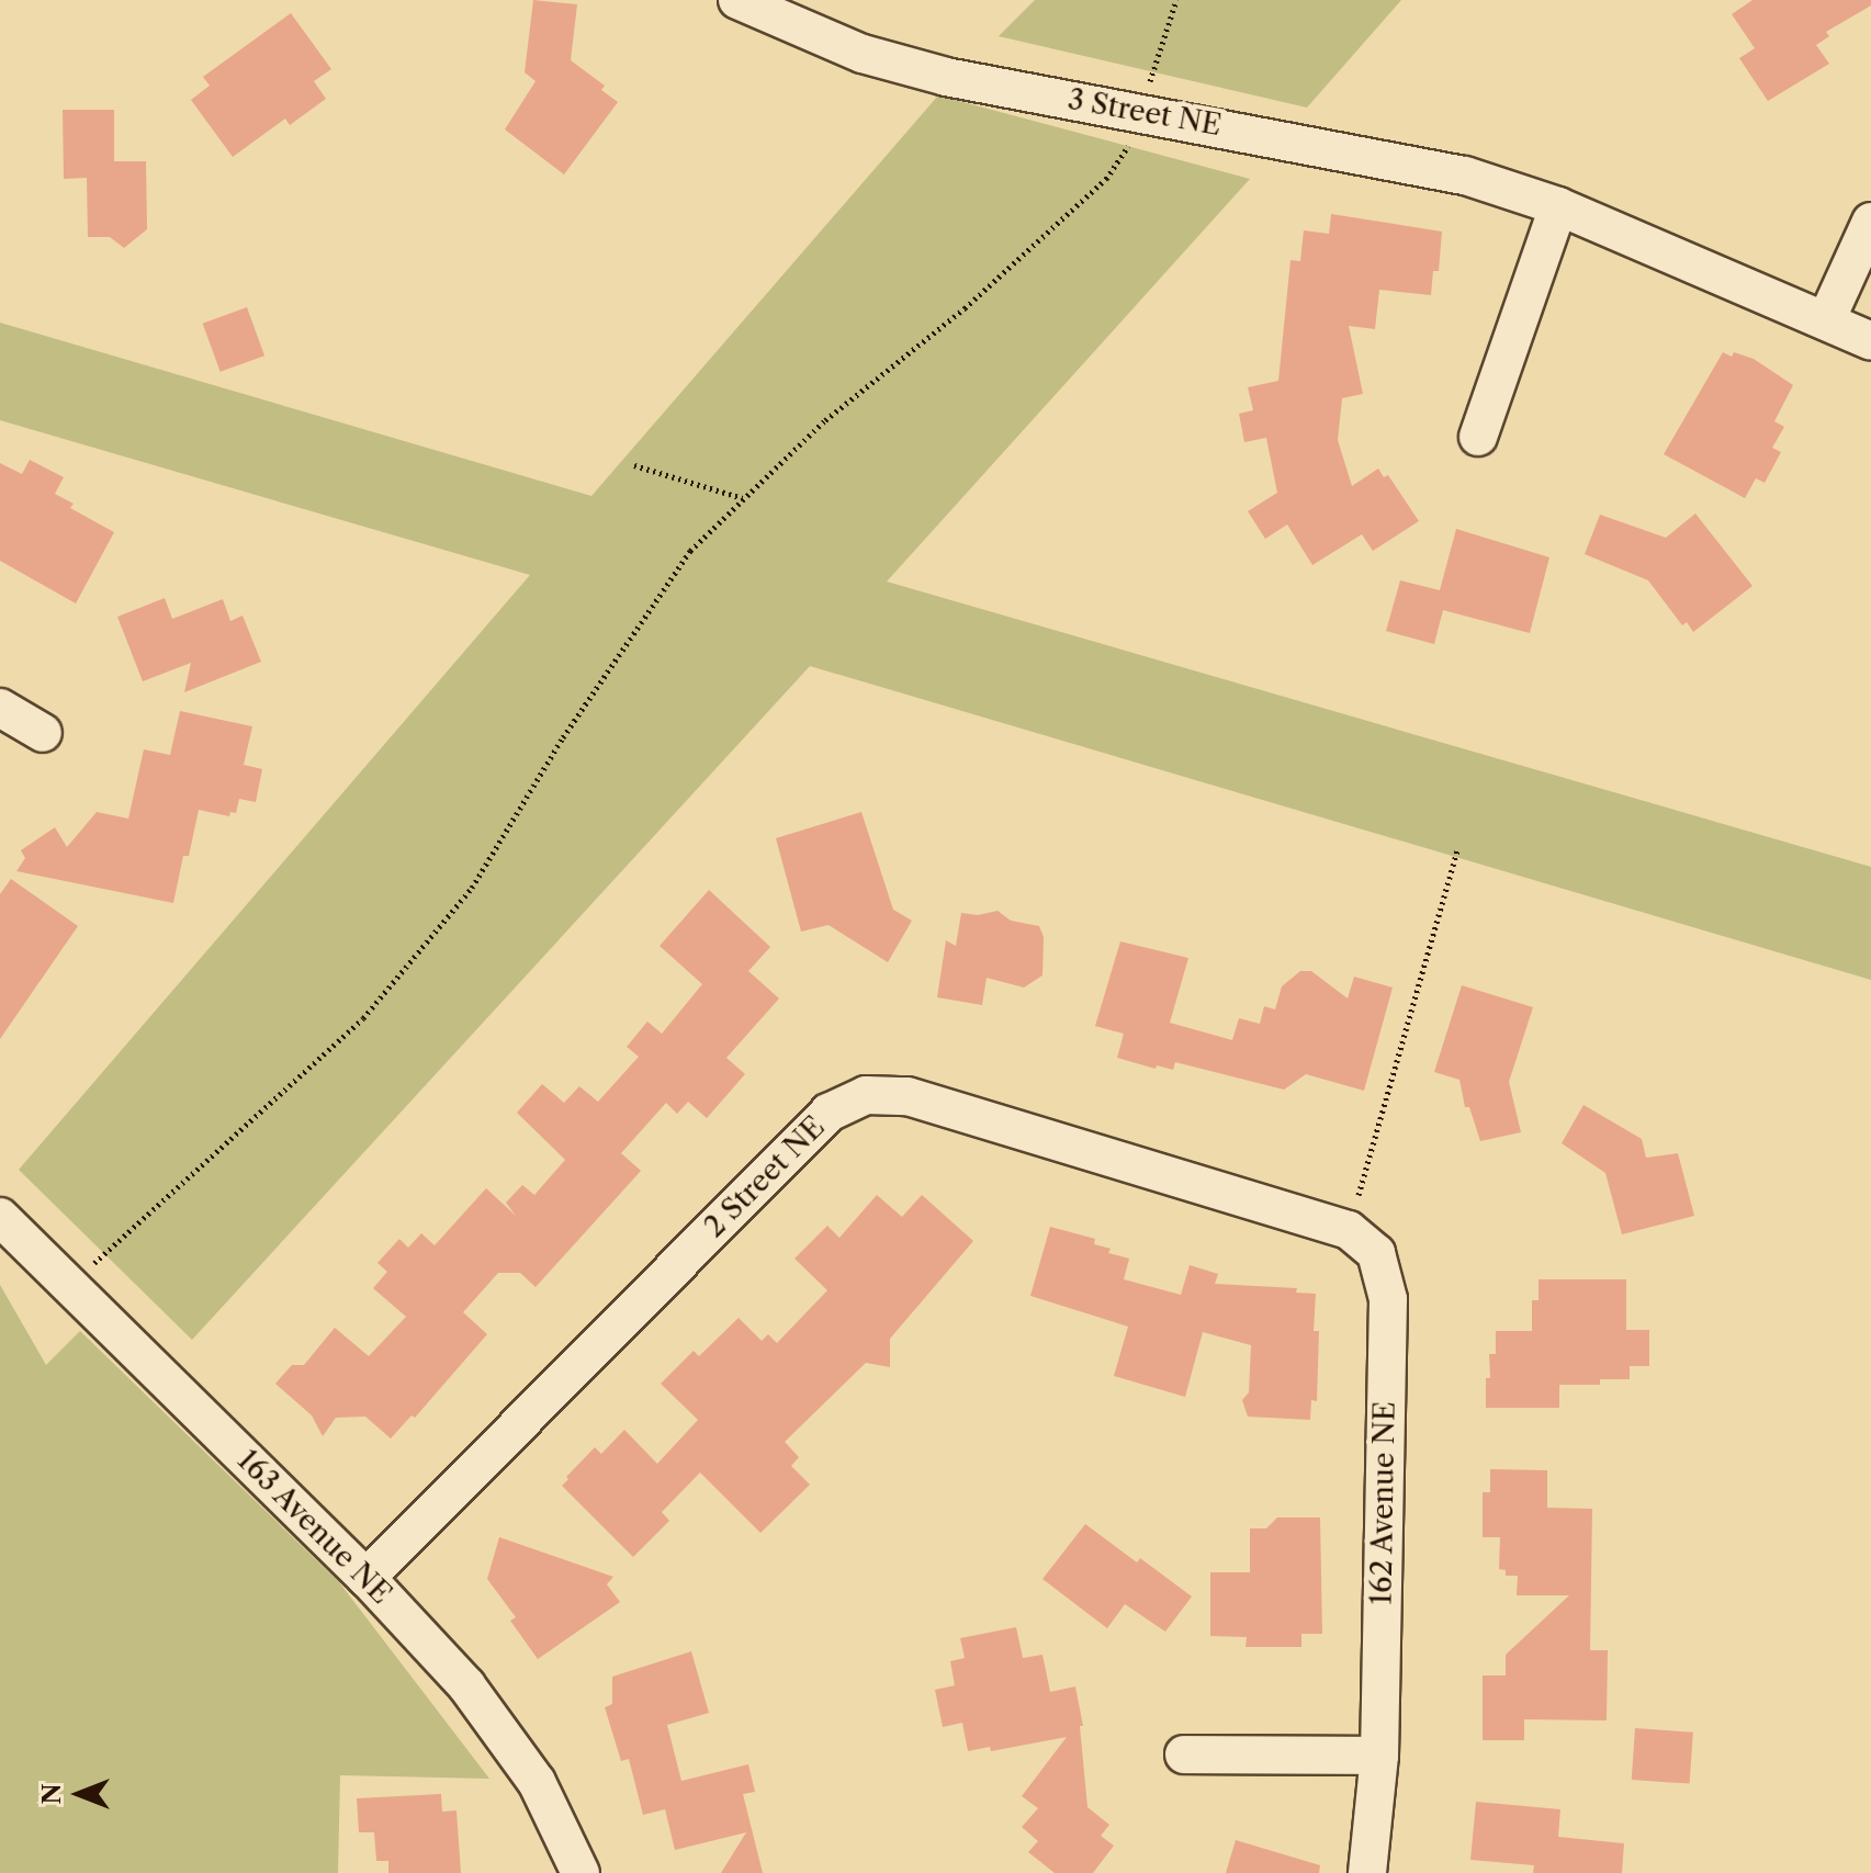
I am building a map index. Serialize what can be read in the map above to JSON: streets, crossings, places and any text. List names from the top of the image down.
{
  "streets": {
    "street": [
      "3 Street NE",
      "2 Street NE",
      "162 Avenue NE",
      "163 Avenue NE"
    ]
  },
  "crossings": [
    ["2 Street NE", "162 Avenue NE"],
    ["2 Street NE", "163 Avenue NE"]
  ],
  "north": "left"
}
